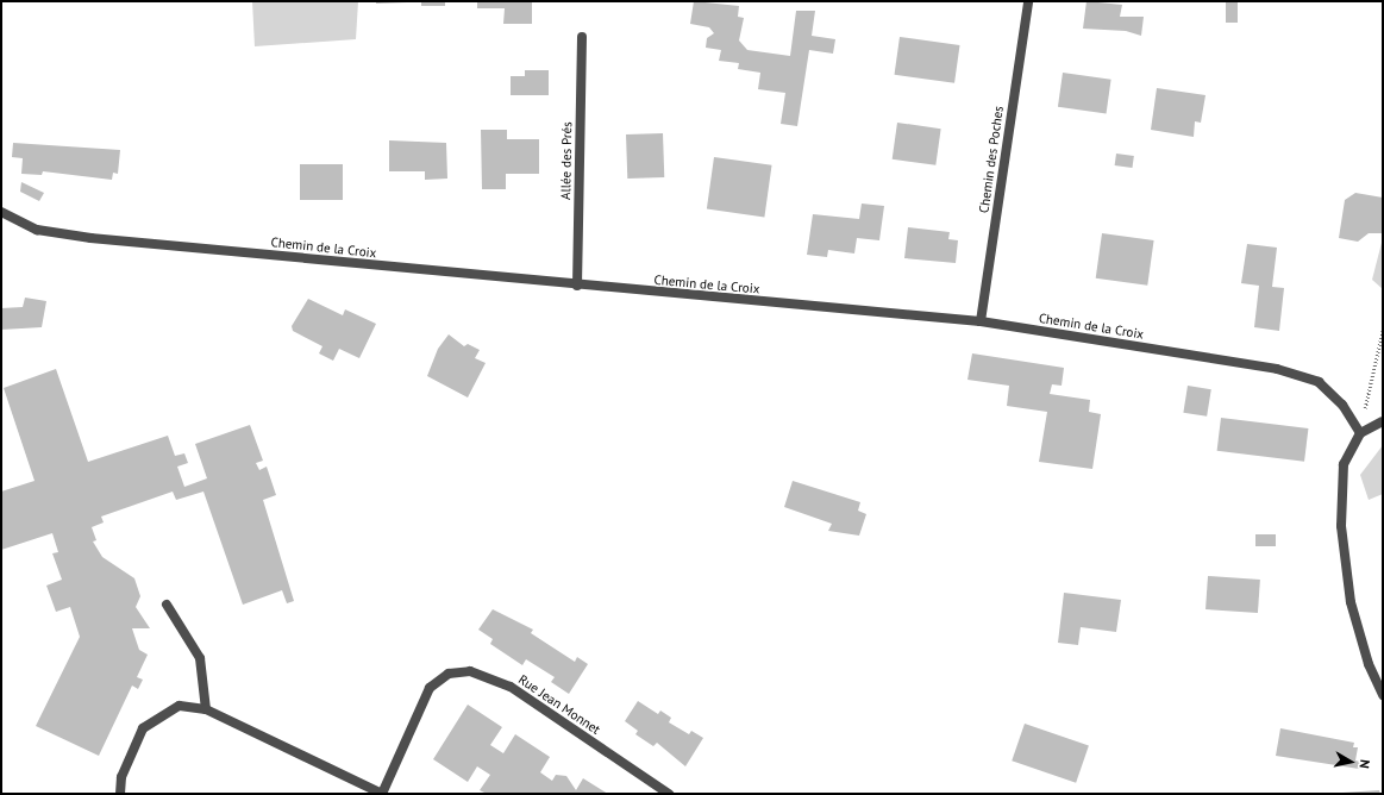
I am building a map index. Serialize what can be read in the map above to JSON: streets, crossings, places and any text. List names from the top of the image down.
{
  "streets": {
    "street": [
      "Chemin des Poches",
      "Allée des Prés",
      "Chemin de la Croix",
      "Rue Jean Monnet"
    ]
  },
  "crossings": [
    ["Chemin des Poches", "Chemin de la Croix"],
    ["Allée des Prés", "Chemin de la Croix"]
  ],
  "north": "right"
}
